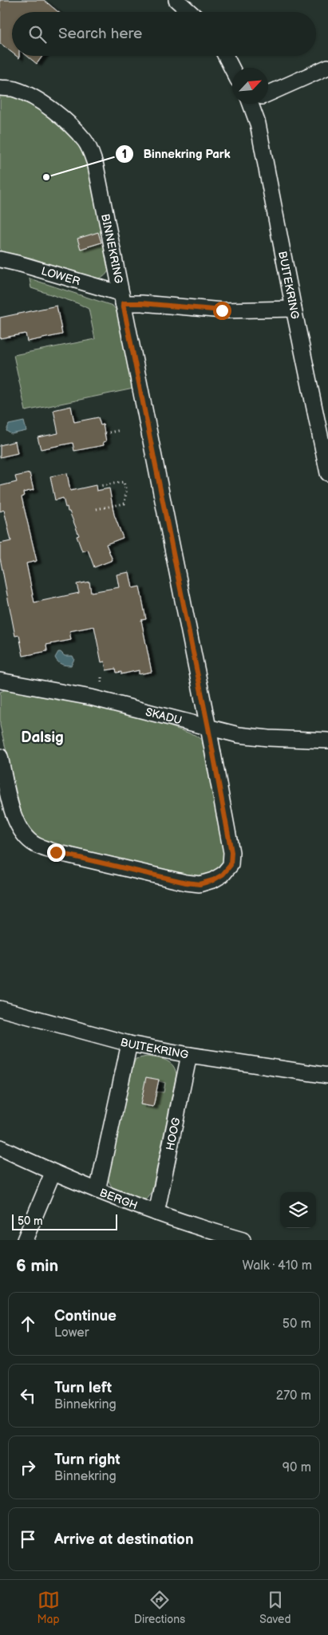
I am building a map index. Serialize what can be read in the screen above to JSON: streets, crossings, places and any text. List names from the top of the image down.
{
  "streets": {
    "street": [
      "BINNEKRING",
      "LOWER",
      "BUITEKRING",
      "SKADU",
      "HOOG",
      "BERGH"
    ]
  },
  "crossings": [
    ["BINNEKRING", "LOWER"],
    ["BINNEKRING", "SKADU"],
    ["LOWER", "BUITEKRING"],
    ["BUITEKRING", "HOOG"],
    ["HOOG", "BERGH"]
  ],
  "districts": ["Dalsig"],
  "places": ["Binnekring Park"],
  "scale_bar": "50 m",
  "north": "top right",
  "page": {
    "search": "Search here",
    "scale": "50 m",
    "heading": ["6 min", "Walk · 410 m"],
    "list": [
      ["Continue", "Lower", "50 m"],
      ["Turn left", "Binnekring", "270 m"],
      ["Turn right", "Binnekring", "90 m"],
      "Arrive at destination"
    ],
    "nav": ["Map", "Directions", "Saved"]
  }
}
